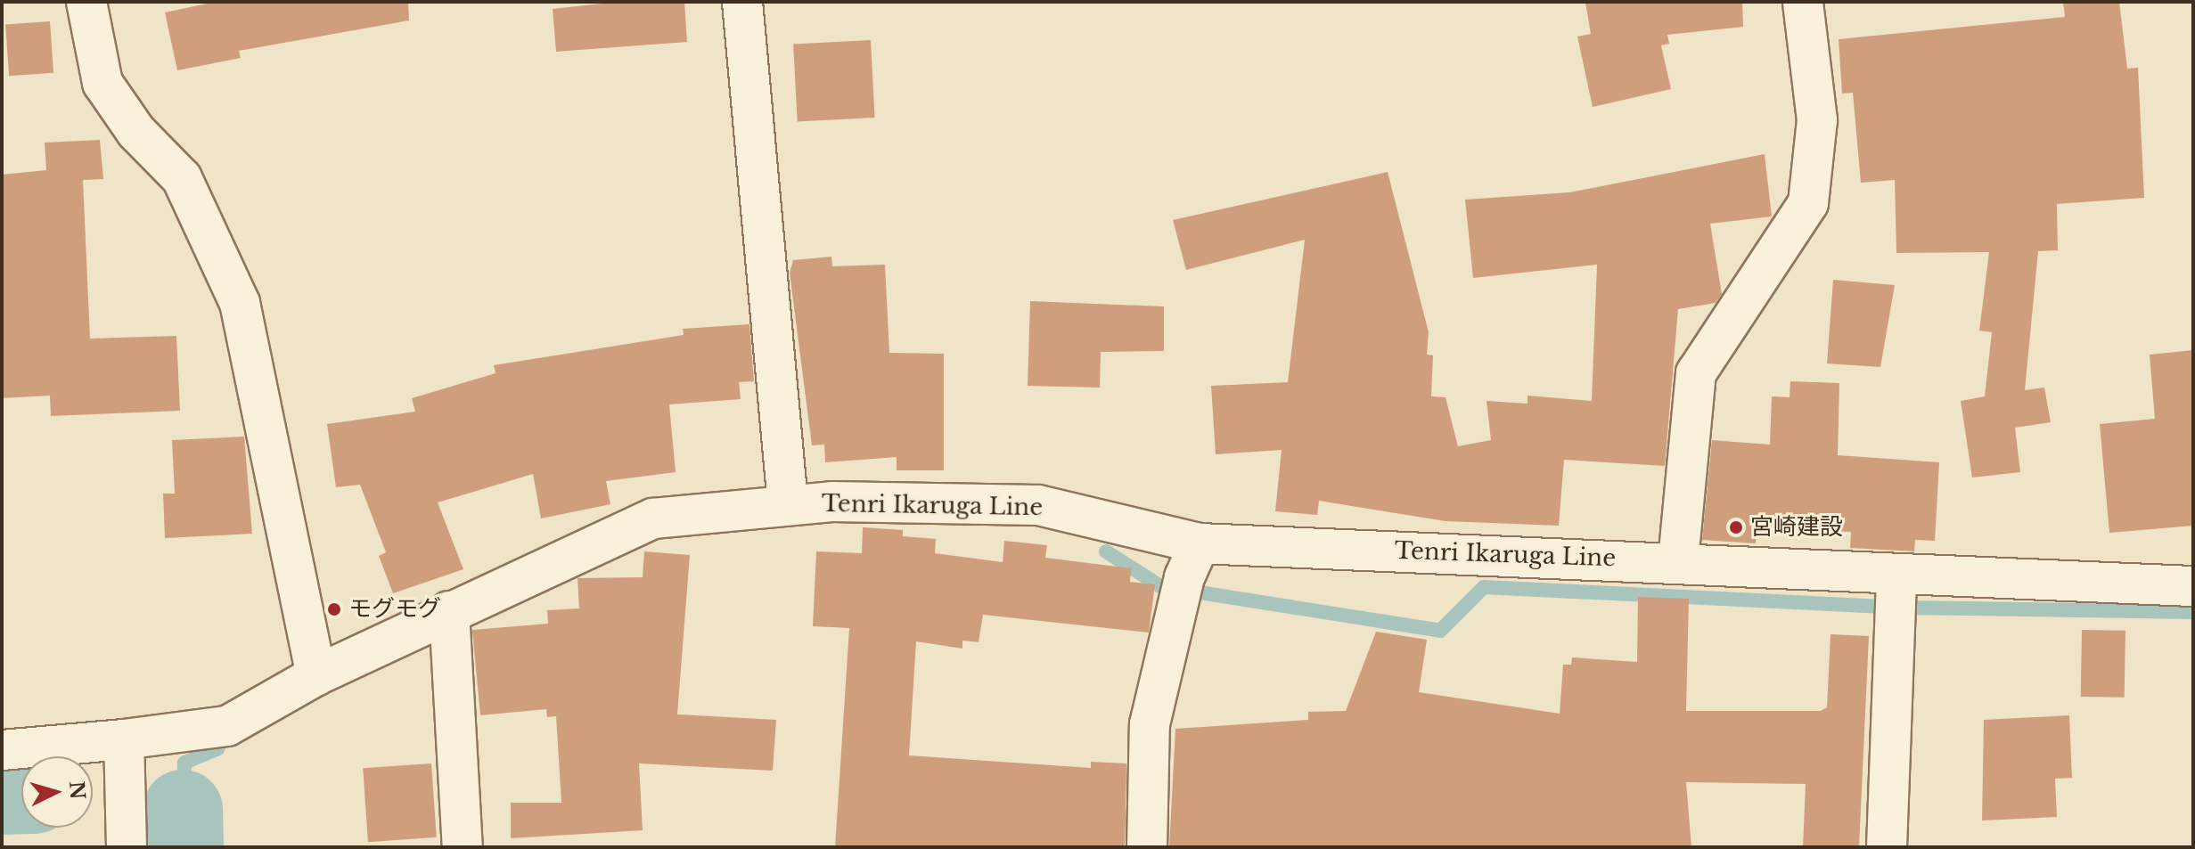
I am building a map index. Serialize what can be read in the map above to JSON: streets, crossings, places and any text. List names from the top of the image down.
{
  "streets": {
    "street": ["Tenri Ikaruga Line"]
  },
  "places": ["宮崎建設", "モグモグ"],
  "north": "right"
}
